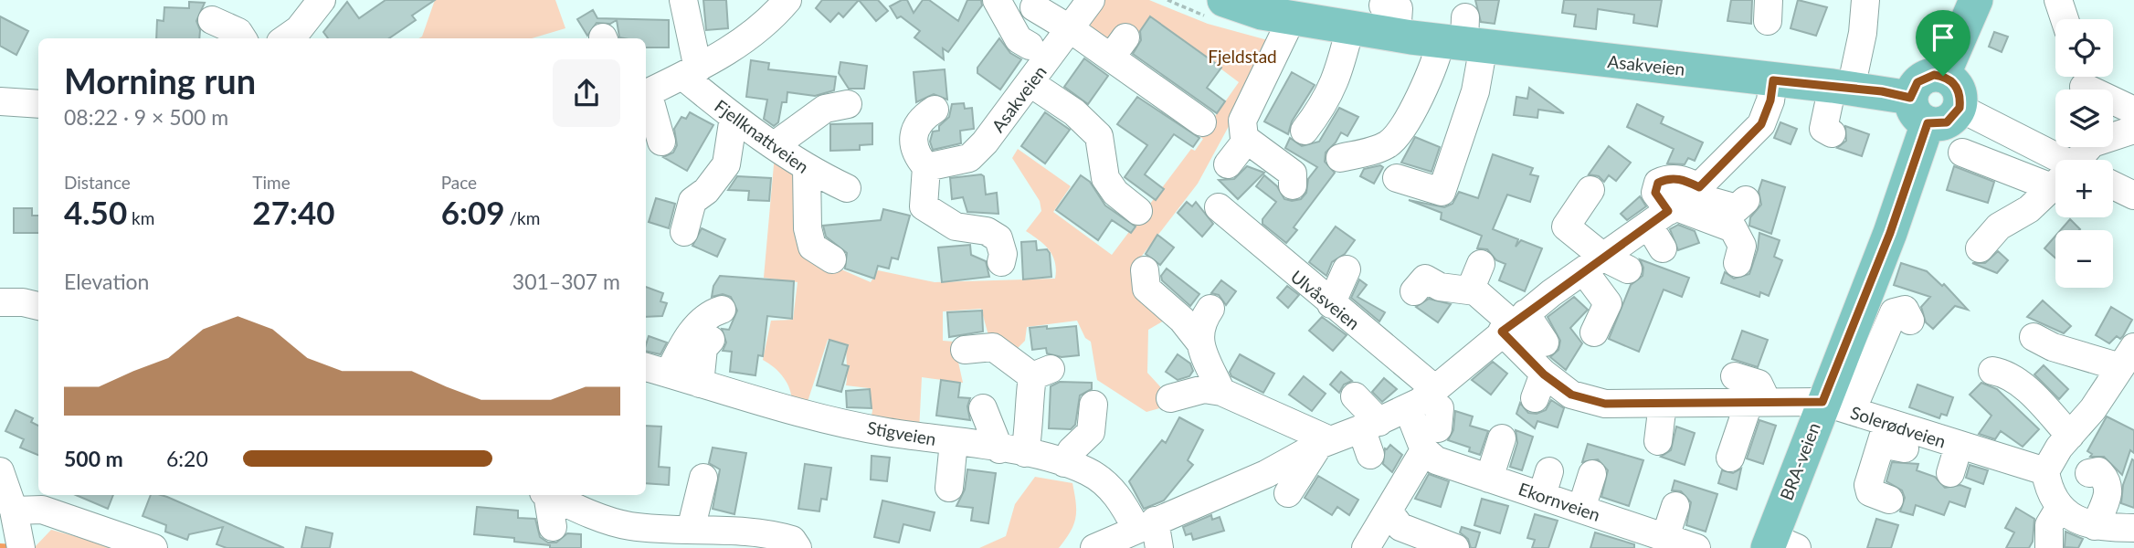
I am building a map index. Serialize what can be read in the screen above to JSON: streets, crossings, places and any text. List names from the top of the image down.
{
  "streets": {
    "main road": ["Asakveien", "BRA-veien"],
    "street": [
      "Fjellknattveien",
      "Ulvåsveien",
      "Solerødveien",
      "Stigveien",
      "Ekornveien"
    ]
  },
  "crossings": [
    ["Asakveien", "BRA-veien"],
    ["Solerødveien", "BRA-veien"]
  ],
  "parks": ["Fjeldstad"],
  "page": {
    "map_buttons": ["+", "−"],
    "heading": ["Morning run", "08:22 · 9 × 500 m"],
    "stats": [
      ["Distance", "4.50 km"],
      ["Time", "27:40"],
      ["Pace", "6:09 /km"]
    ],
    "chart": ["Elevation", "301–307 m"],
    "list": [
      {
        "name": "500 m",
        "note": "6:20"
      }
    ]
  }
}
